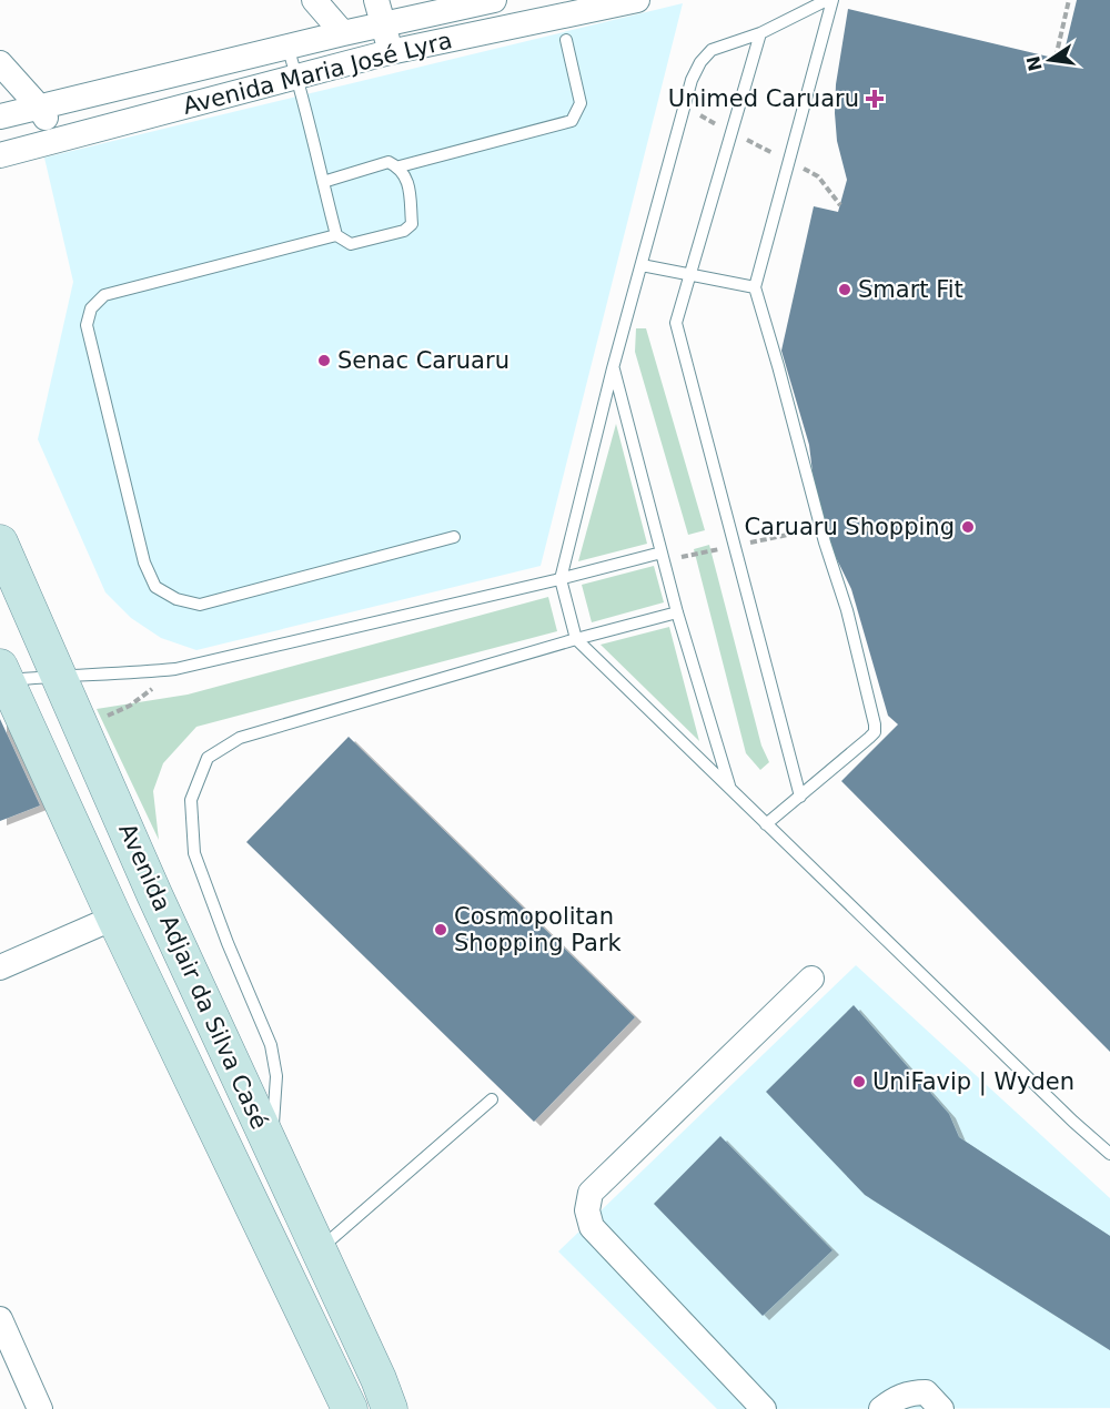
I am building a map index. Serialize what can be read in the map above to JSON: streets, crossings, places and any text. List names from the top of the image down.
{
  "streets": {
    "main road": ["Avenida Adjair da Silva Casé"],
    "street": ["Avenida Maria José Lyra"]
  },
  "places": {
    "health": ["Unimed Caruaru"],
    "other": [
      "Smart Fit",
      "Senac Caruaru",
      "Caruaru Shopping",
      "Cosmopolitan Shopping Park",
      "UniFavip | Wyden"
    ]
  },
  "north": "left"
}
